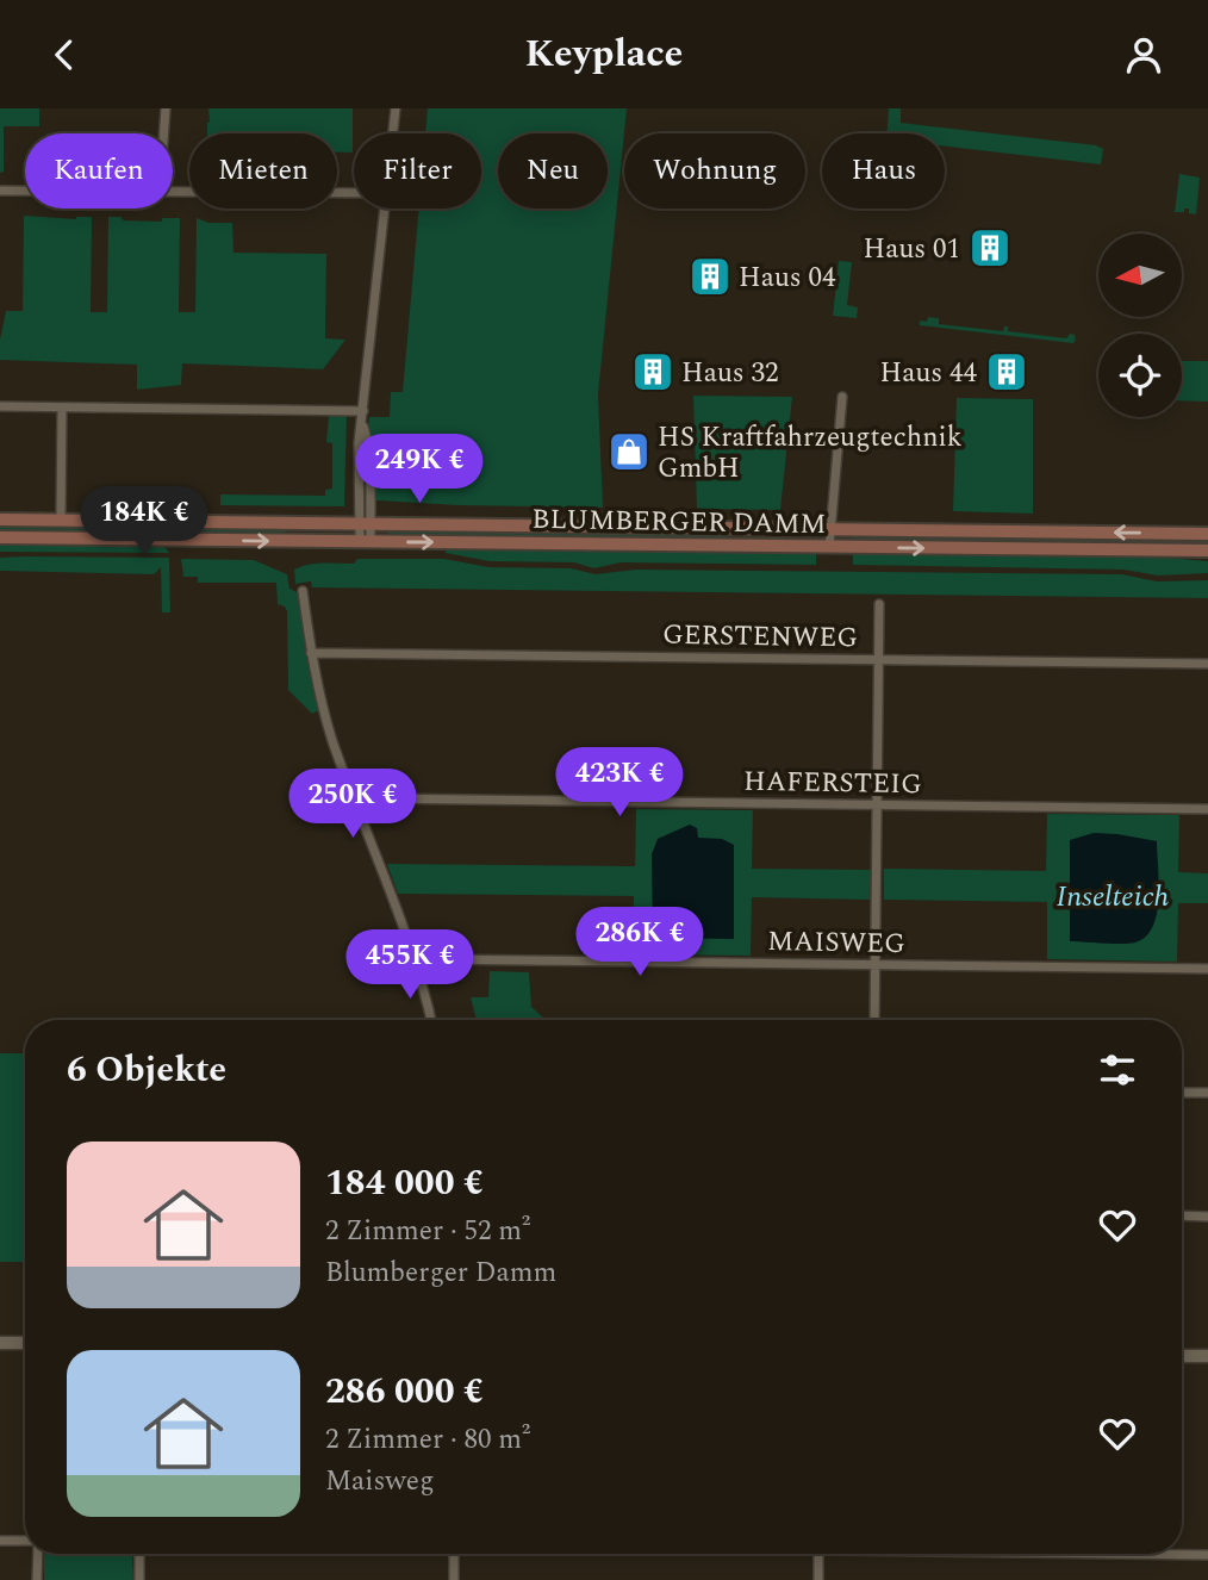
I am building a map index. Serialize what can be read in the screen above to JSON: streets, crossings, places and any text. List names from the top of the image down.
{
  "streets": {
    "main road": ["BLUMBERGER DAMM"],
    "street": ["GERSTENWEG", "HAFERSTEIG", "MAISWEG"]
  },
  "water": ["Inselteich"],
  "places": {
    "building": [
      "Haus 01",
      "Haus 04",
      "Haus 32",
      "Haus 44"
    ],
    "shop": ["HS Kraftfahrzeugtechnik GmbH"]
  },
  "north": "left",
  "page": {
    "header": "Keyplace",
    "chip": [
      "Kaufen",
      "Mieten",
      "Filter",
      "Neu",
      "Wohnung",
      "Haus"
    ],
    "price": [
      "249K €",
      "184K €",
      "423K €",
      "250K €",
      "286K €",
      "455K €"
    ],
    "heading": "6 Objekte",
    "list": [
      {
        "name": "184 000 €",
        "note": "2 Zimmer · 52 m² · Blumberger Damm"
      },
      {
        "name": "286 000 €",
        "note": "2 Zimmer · 80 m² · Maisweg"
      }
    ]
  }
}
